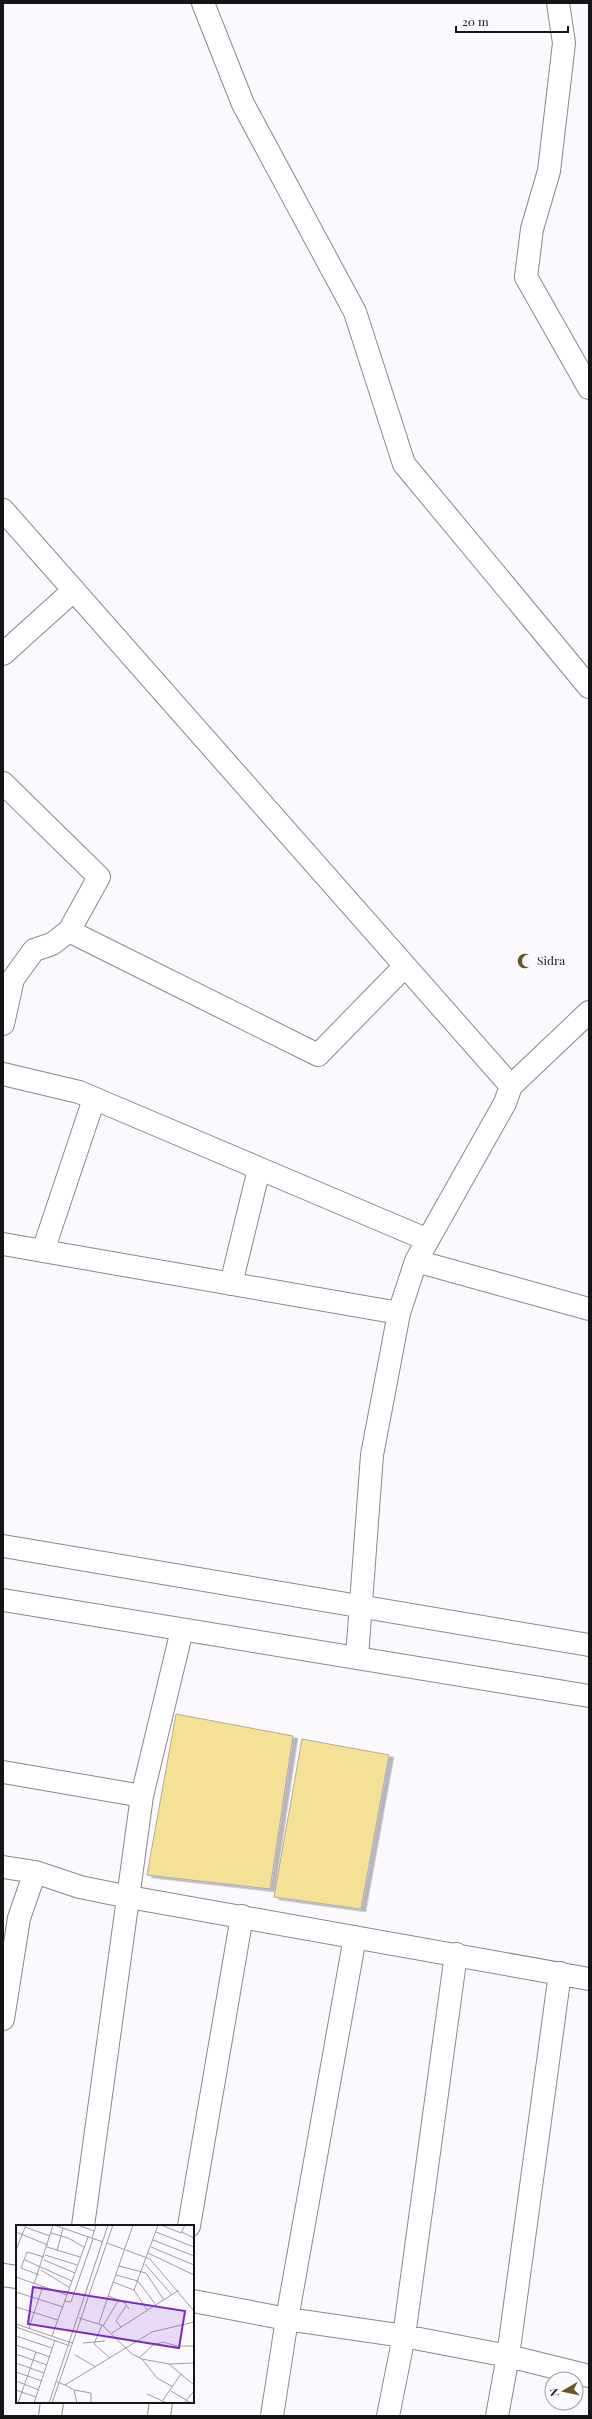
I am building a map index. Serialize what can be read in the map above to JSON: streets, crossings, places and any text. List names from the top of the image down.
{
  "places": {
    "mosque": ["Sidra"]
  },
  "scale_bar": "20 m",
  "north": "left"
}
